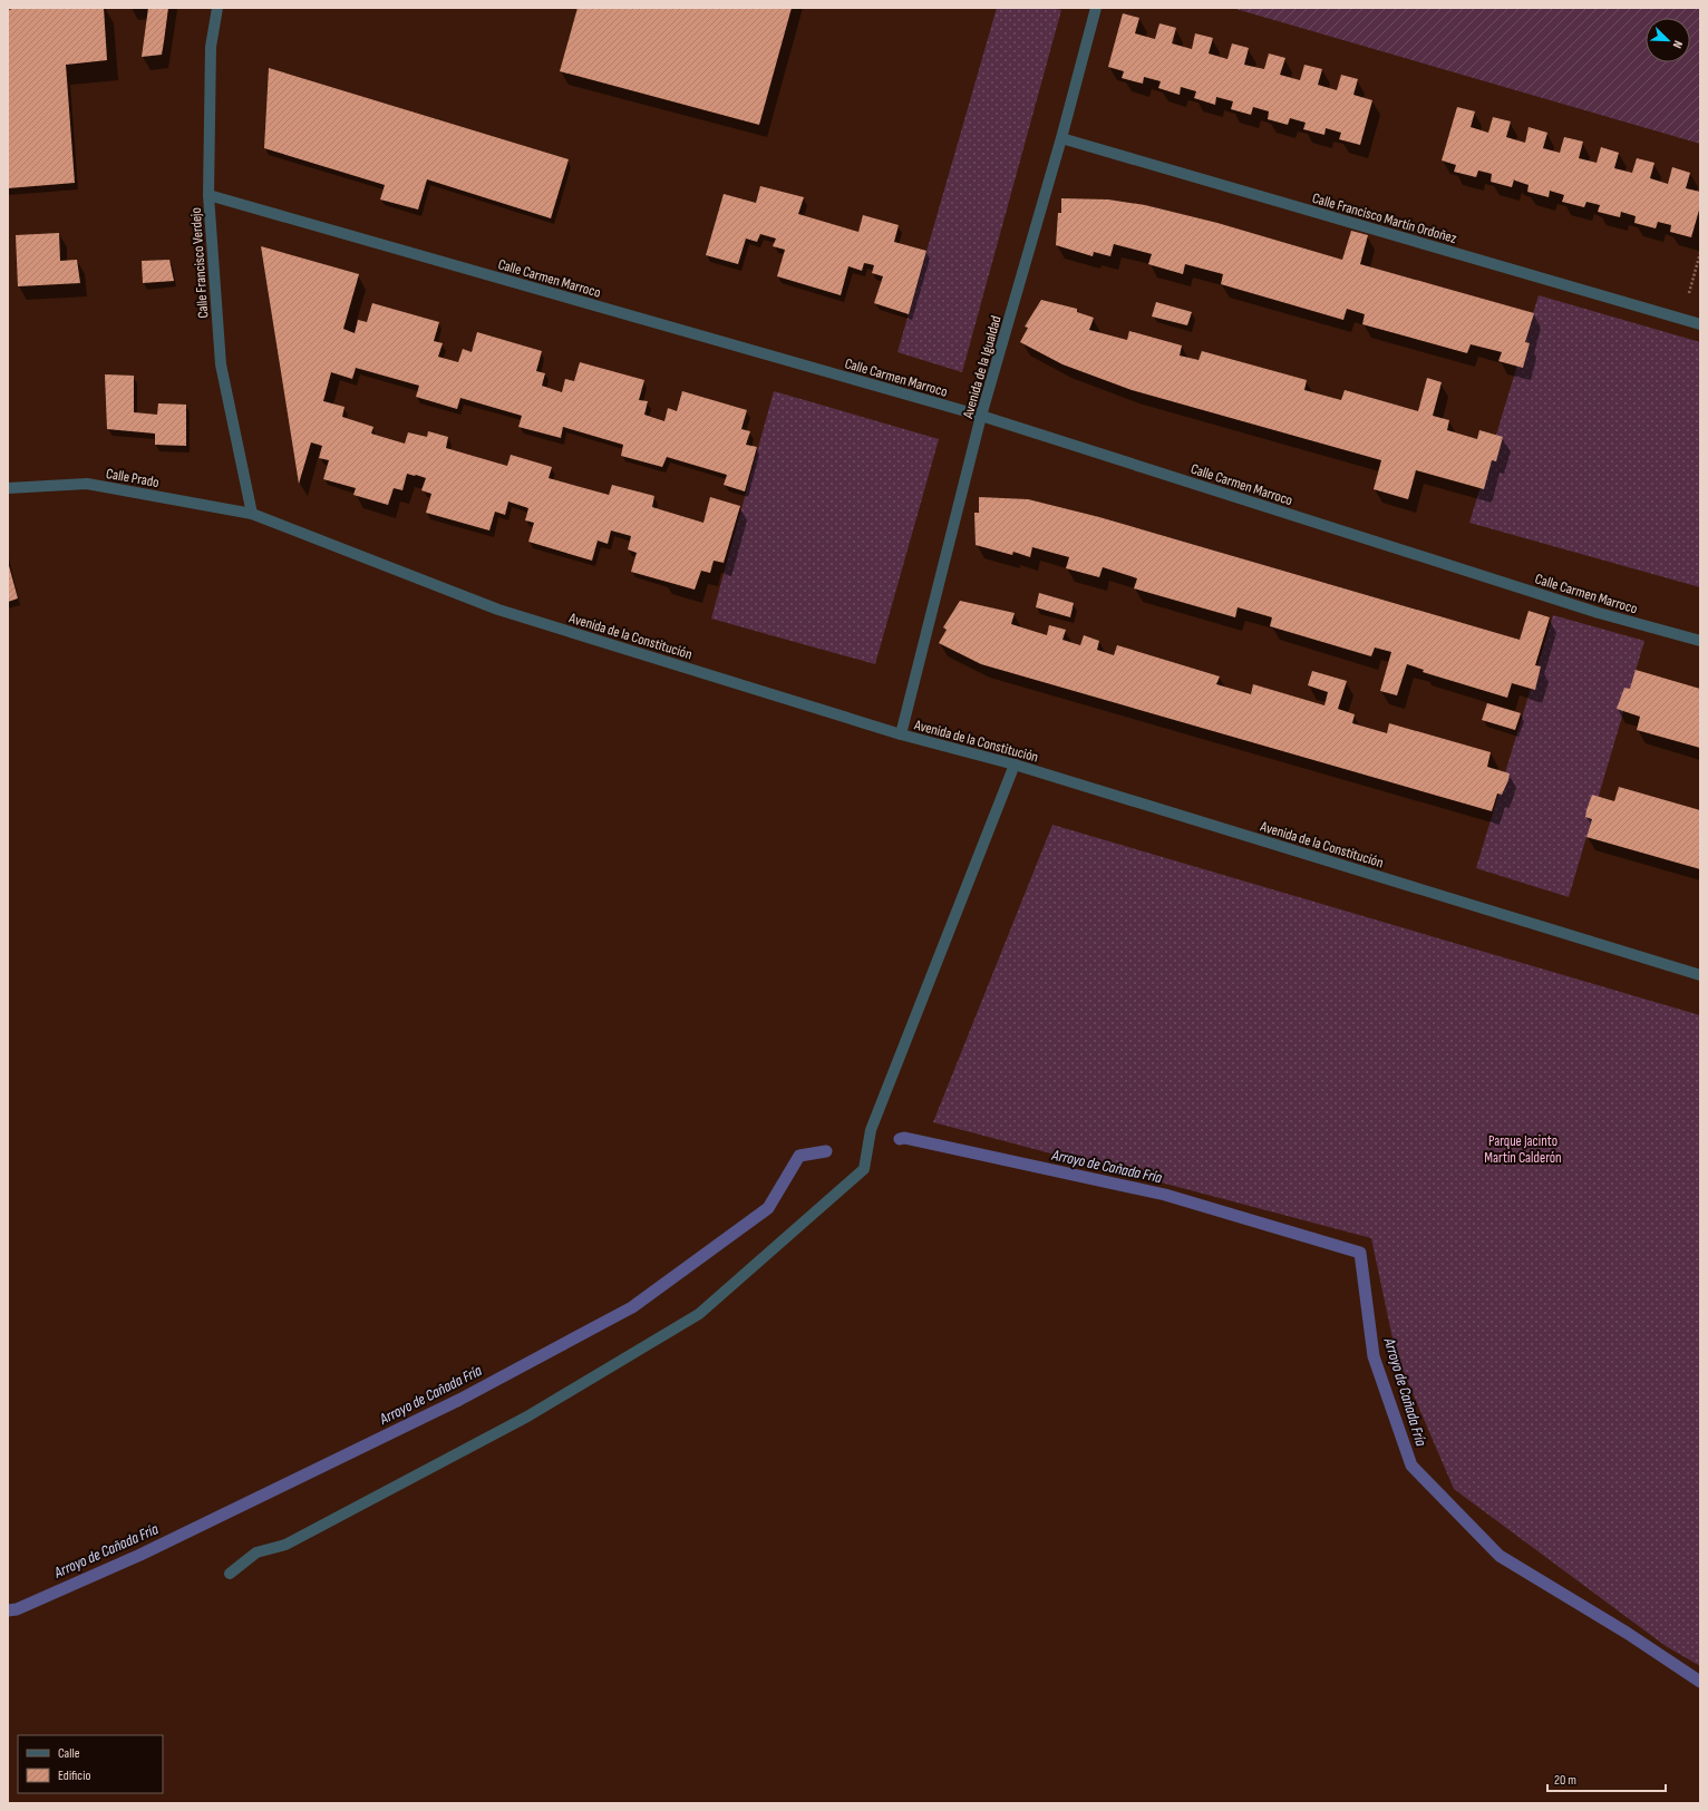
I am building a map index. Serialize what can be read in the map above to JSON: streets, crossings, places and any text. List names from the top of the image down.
{
  "streets": {
    "street": [
      "Calle Francisco Martín Ordoñez",
      "Calle Francisco Verdejo",
      "Calle Carmen Marroco",
      "Avenida de la Igualdad",
      "Calle Prado",
      "Avenida de la Constitución"
    ]
  },
  "crossings": [
    ["Calle Francisco Martín Ordoñez", "Avenida de la Igualdad"],
    ["Calle Francisco Verdejo", "Calle Carmen Marroco"],
    ["Calle Francisco Verdejo", "Calle Prado"],
    ["Calle Francisco Verdejo", "Avenida de la Constitución"],
    ["Calle Carmen Marroco", "Avenida de la Igualdad"],
    ["Avenida de la Igualdad", "Avenida de la Constitución"],
    ["Calle Prado", "Avenida de la Constitución"]
  ],
  "water": ["Arroyo de Cañada Fría"],
  "parks": ["Parque Jacinto Martín Calderón"],
  "legend": ["Calle", "Edificio"],
  "scale_bar": "20 m",
  "north": "bottom right"
}
